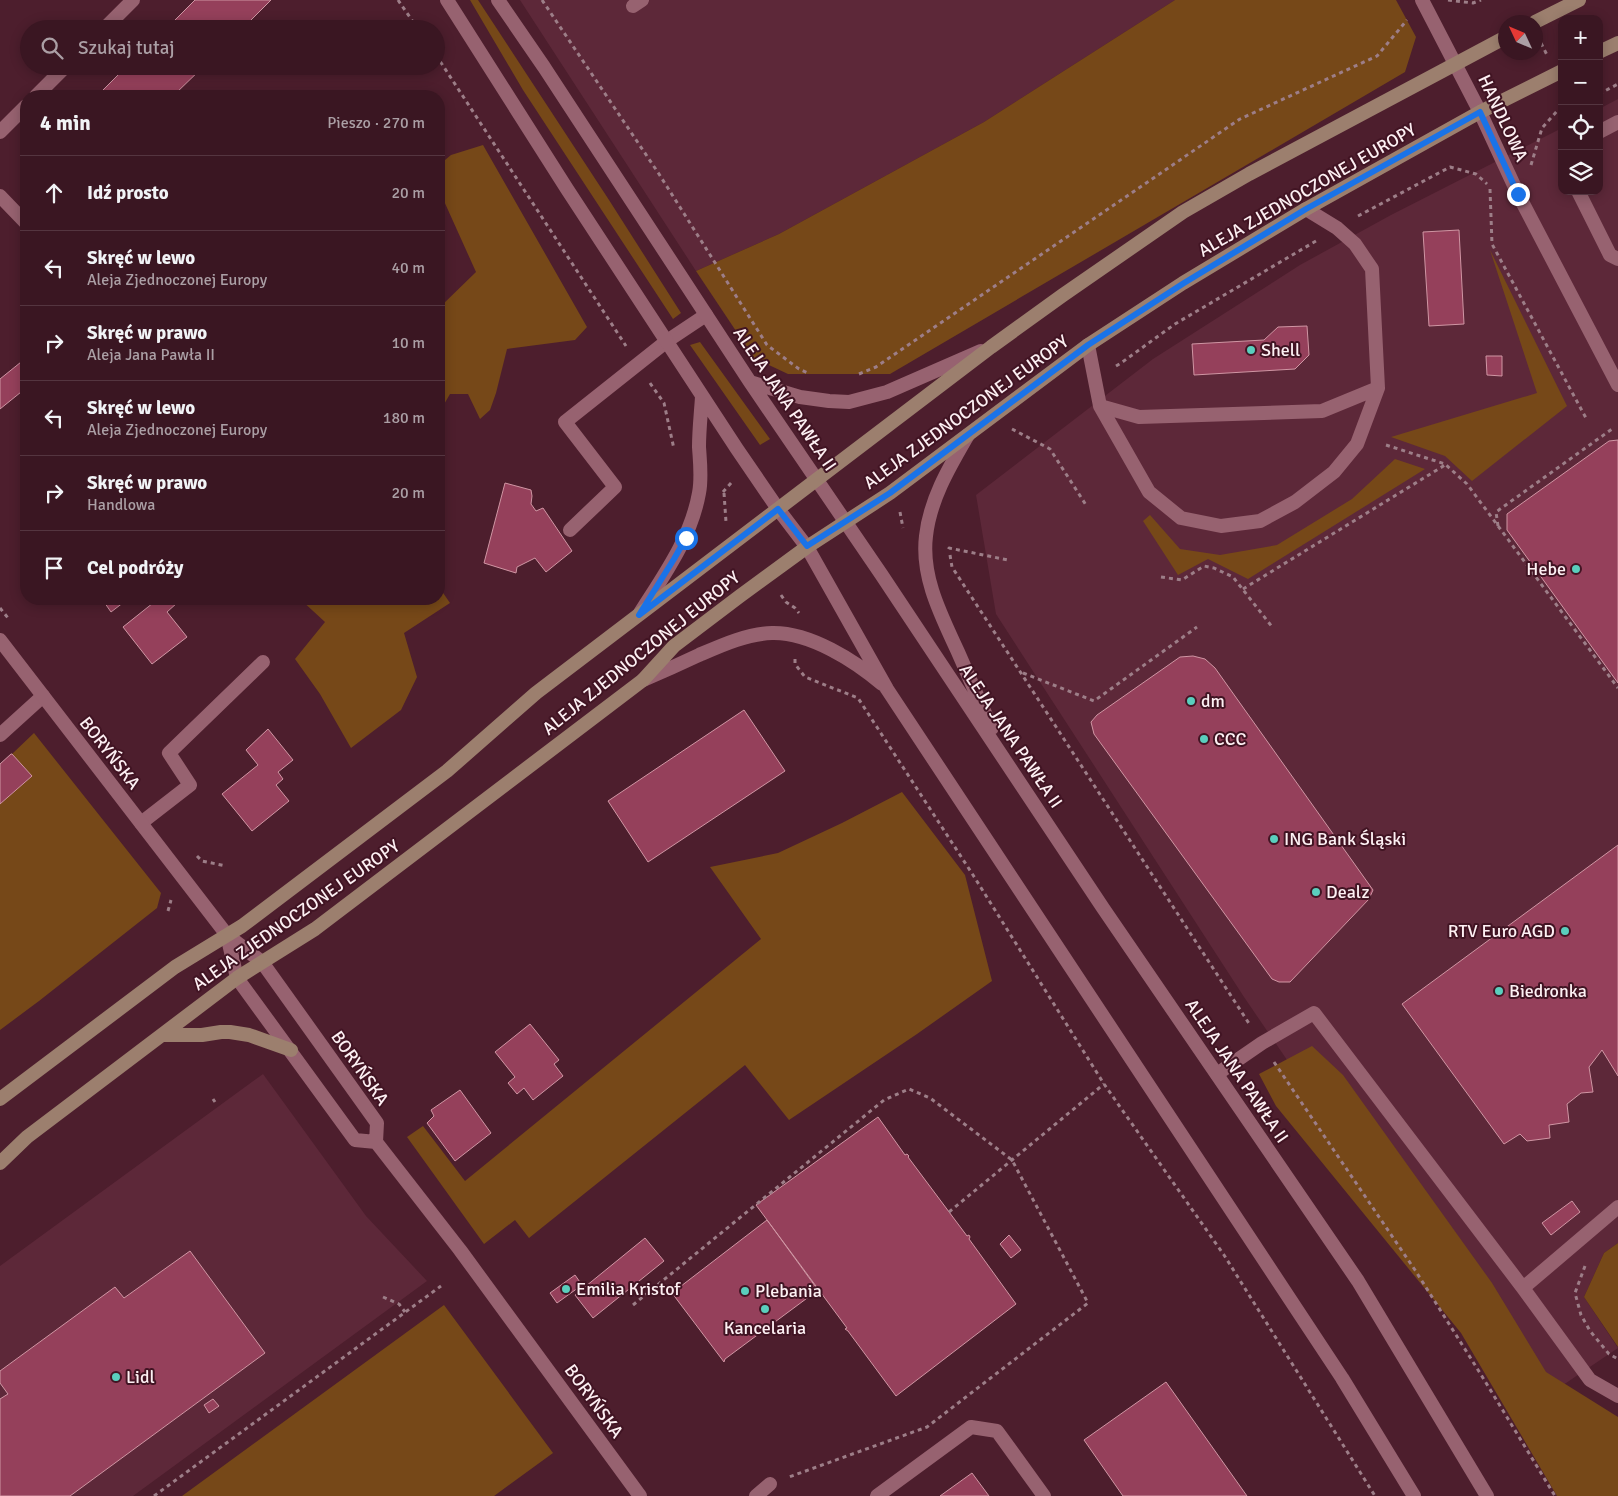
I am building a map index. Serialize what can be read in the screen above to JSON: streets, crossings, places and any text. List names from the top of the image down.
{
  "streets": {
    "main road": ["ALEJA ZJEDNOCZONEJ EUROPY"],
    "street": ["HANDLOWA", "ALEJA JANA PAWŁA II", "BORYŃSKA"]
  },
  "crossings": [
    ["HANDLOWA", "ALEJA ZJEDNOCZONEJ EUROPY"],
    ["ALEJA ZJEDNOCZONEJ EUROPY", "ALEJA JANA PAWŁA II"],
    ["ALEJA ZJEDNOCZONEJ EUROPY", "BORYŃSKA"]
  ],
  "places": [
    "Shell",
    "Hebe",
    "dm",
    "CCC",
    "ING Bank Śląski",
    "Dealz",
    "RTV Euro AGD",
    "Biedronka",
    "Emilia Kristof",
    "Plebania",
    "Kancelaria",
    "Lidl"
  ],
  "north": "top left",
  "page": {
    "map_buttons": ["+", "−"],
    "search": "Szukaj tutaj",
    "heading": ["4 min", "Pieszo · 270 m"],
    "list": [
      ["Idź prosto", "20 m"],
      ["Skręć w lewo", "Aleja Zjednoczonej Europy", "40 m"],
      ["Skręć w prawo", "Aleja Jana Pawła II", "10 m"],
      ["Skręć w lewo", "Aleja Zjednoczonej Europy", "180 m"],
      ["Skręć w prawo", "Handlowa", "20 m"],
      "Cel podróży"
    ]
  }
}
